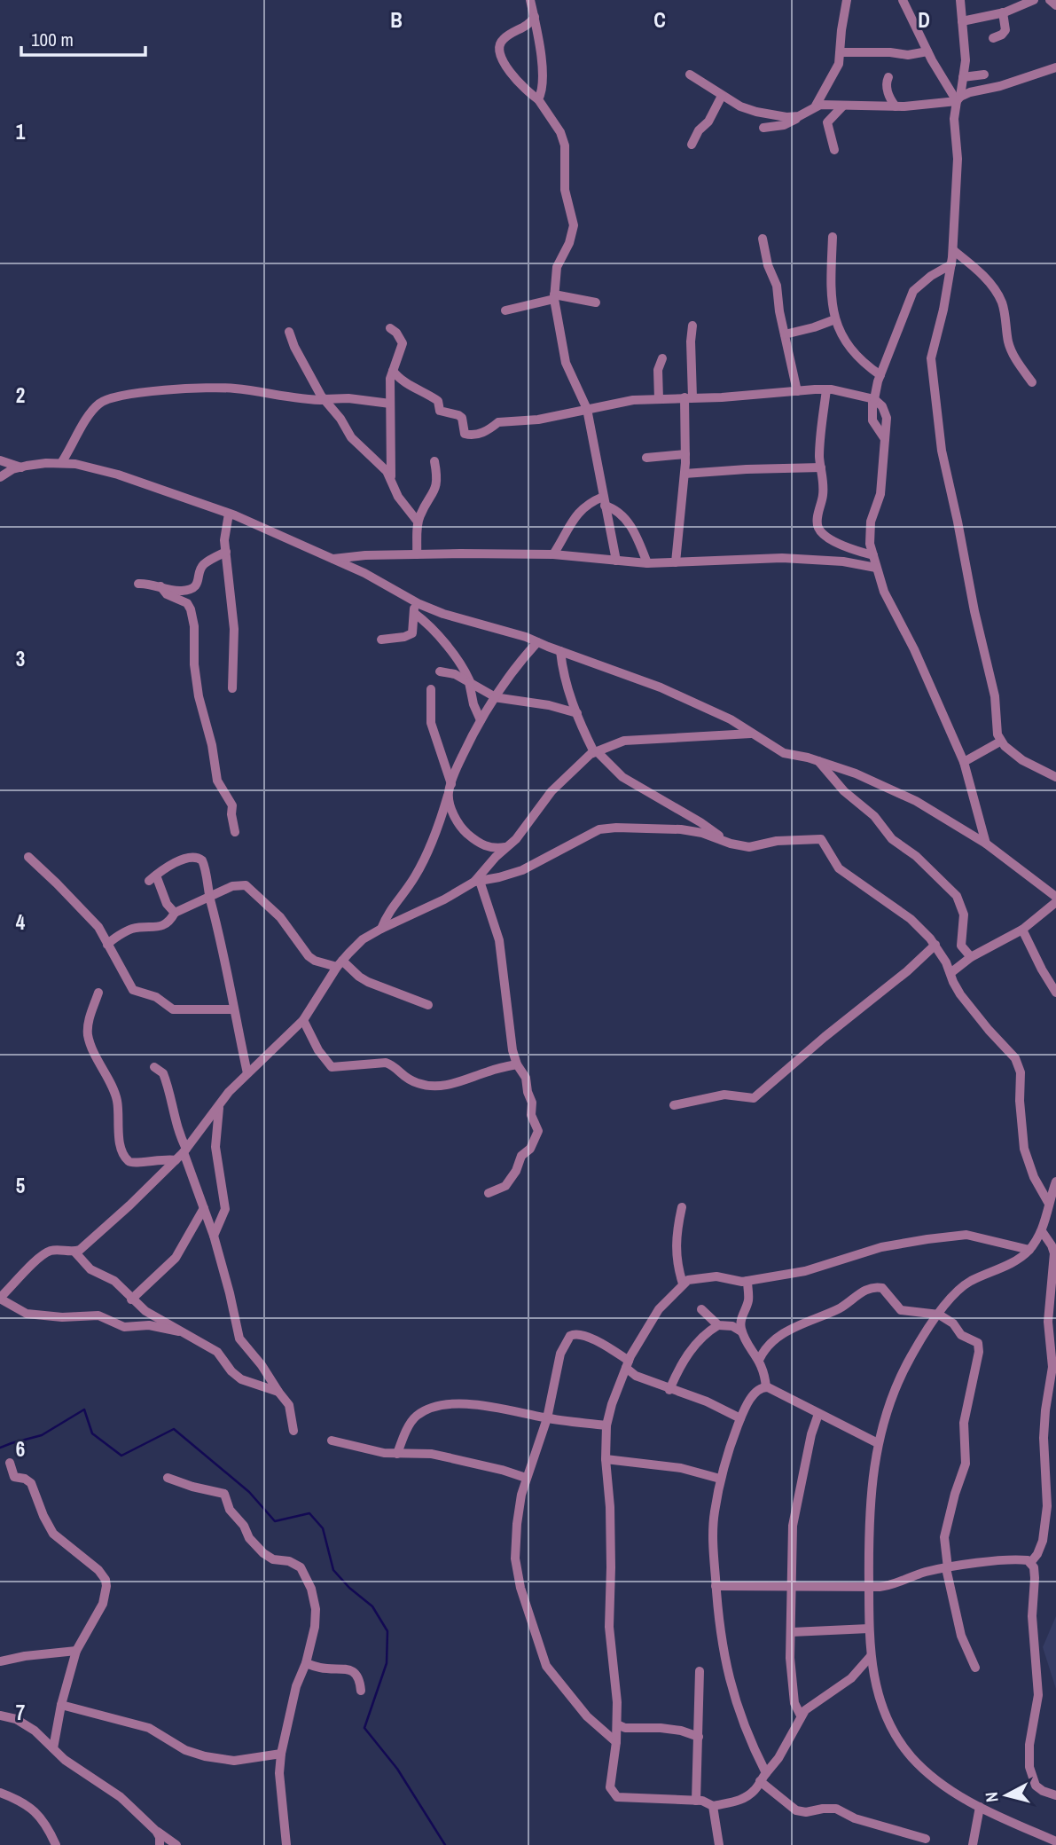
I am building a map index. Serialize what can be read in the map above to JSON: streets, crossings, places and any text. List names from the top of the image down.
{
  "scale_bar": "100 m",
  "north": "left",
  "grid": {
    "columns": ["B", "C", "D"],
    "rows": [
      "1",
      "2",
      "3",
      "4",
      "5",
      "6",
      "7"
    ]
  }
}
